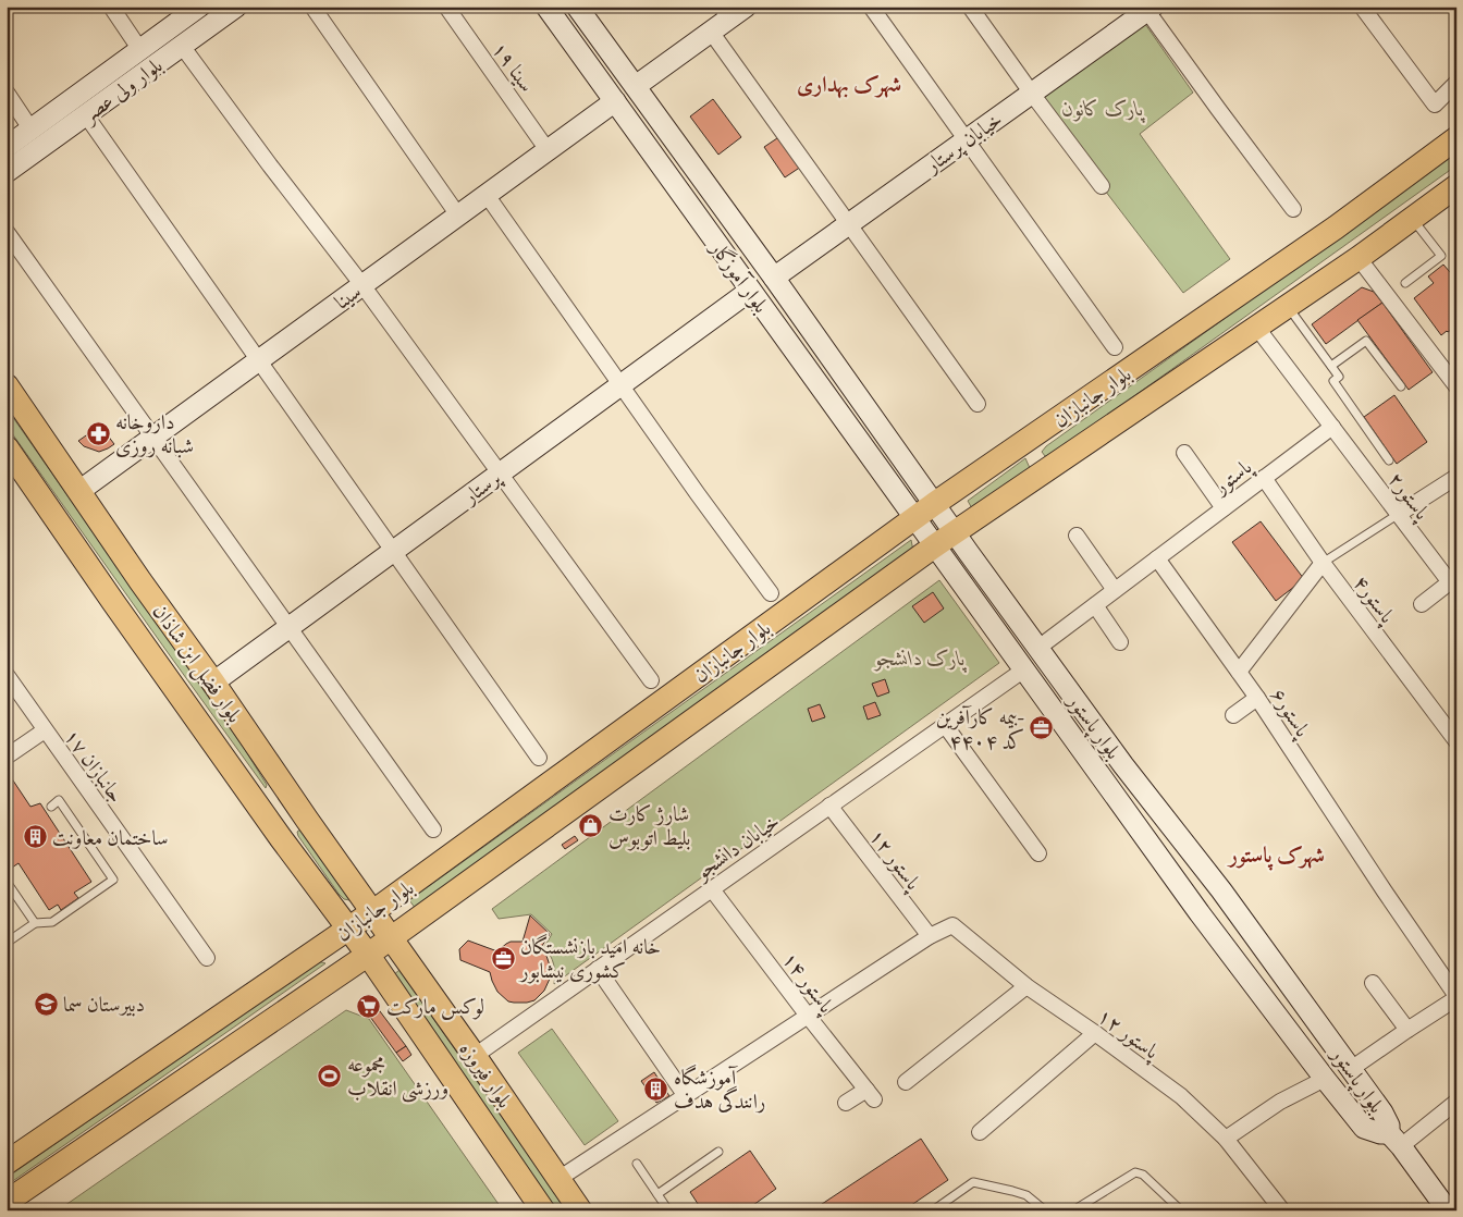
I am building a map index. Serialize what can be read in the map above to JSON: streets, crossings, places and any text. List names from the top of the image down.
{
  "streets": {
    "main road": ["بلوار جانبازان", "بلوار فضل ابن شاذان", "بلوار فیروزه"],
    "street": [
      "سینا ۱۹",
      "بلوار ولی عصر",
      "خیابان پرستار",
      "بلوار آموزگار",
      "سینا",
      "پاستور",
      "پرستار",
      "پاستور۲",
      "پاستور۴",
      "پاستور۶",
      "بلوار پاستور",
      "جانبازان ۱۷",
      "خیابان دانشجو",
      "پاستور ۱۲",
      "پاستور ۱۴",
      "۱۲ پاستور"
    ]
  },
  "crossings": [
    ["سینا ۱۹", "سینا"],
    ["خیابان پرستار", "بلوار آموزگار"],
    ["بلوار آموزگار", "سینا"],
    ["بلوار آموزگار", "بلوار جانبازان"],
    ["بلوار آموزگار", "پرستار"],
    ["بلوار آموزگار", "بلوار پاستور"],
    ["سینا", "بلوار فضل ابن شاذان"],
    ["بلوار جانبازان", "پاستور۲"],
    ["بلوار جانبازان", "بلوار فضل ابن شاذان"],
    ["بلوار جانبازان", "بلوار پاستور"],
    ["بلوار جانبازان", "بلوار فیروزه"],
    ["پاستور", "پاستور۲"],
    ["پاستور", "پاستور۴"],
    ["پاستور", "پاستور۶"],
    ["پاستور", "بلوار پاستور"],
    ["پرستار", "بلوار فضل ابن شاذان"],
    ["بلوار فضل ابن شاذان", "بلوار فیروزه"],
    ["بلوار پاستور", "خیابان دانشجو"],
    ["خیابان دانشجو", "پاستور ۱۲"],
    ["خیابان دانشجو", "پاستور ۱۴"],
    ["خیابان دانشجو", "بلوار فیروزه"],
    ["پاستور ۱۲", "۱۲ پاستور"]
  ],
  "districts": ["شهرک بهداری", "شهرک پاستور"],
  "parks": ["پارک کانون", "پارک دانشجو"],
  "places": {
    "pharmacy": ["داروخانه شبانه روزی"],
    "office": ["بیمه کارآفرین- کد ۴۴۰۴", "خانه امید بازنشستگان کشوری نیشابور"],
    "shop": ["شارژ کارت بلیط اتوبوس"],
    "building": ["ساختمان معاونت", "آموزشگاه رانندگی هدف"],
    "school or university": ["دبیرستان سما"],
    "supermarket": ["لوکس مارکت"],
    "sports": ["مجموعه ورزشی انقلاب"]
  }
}
